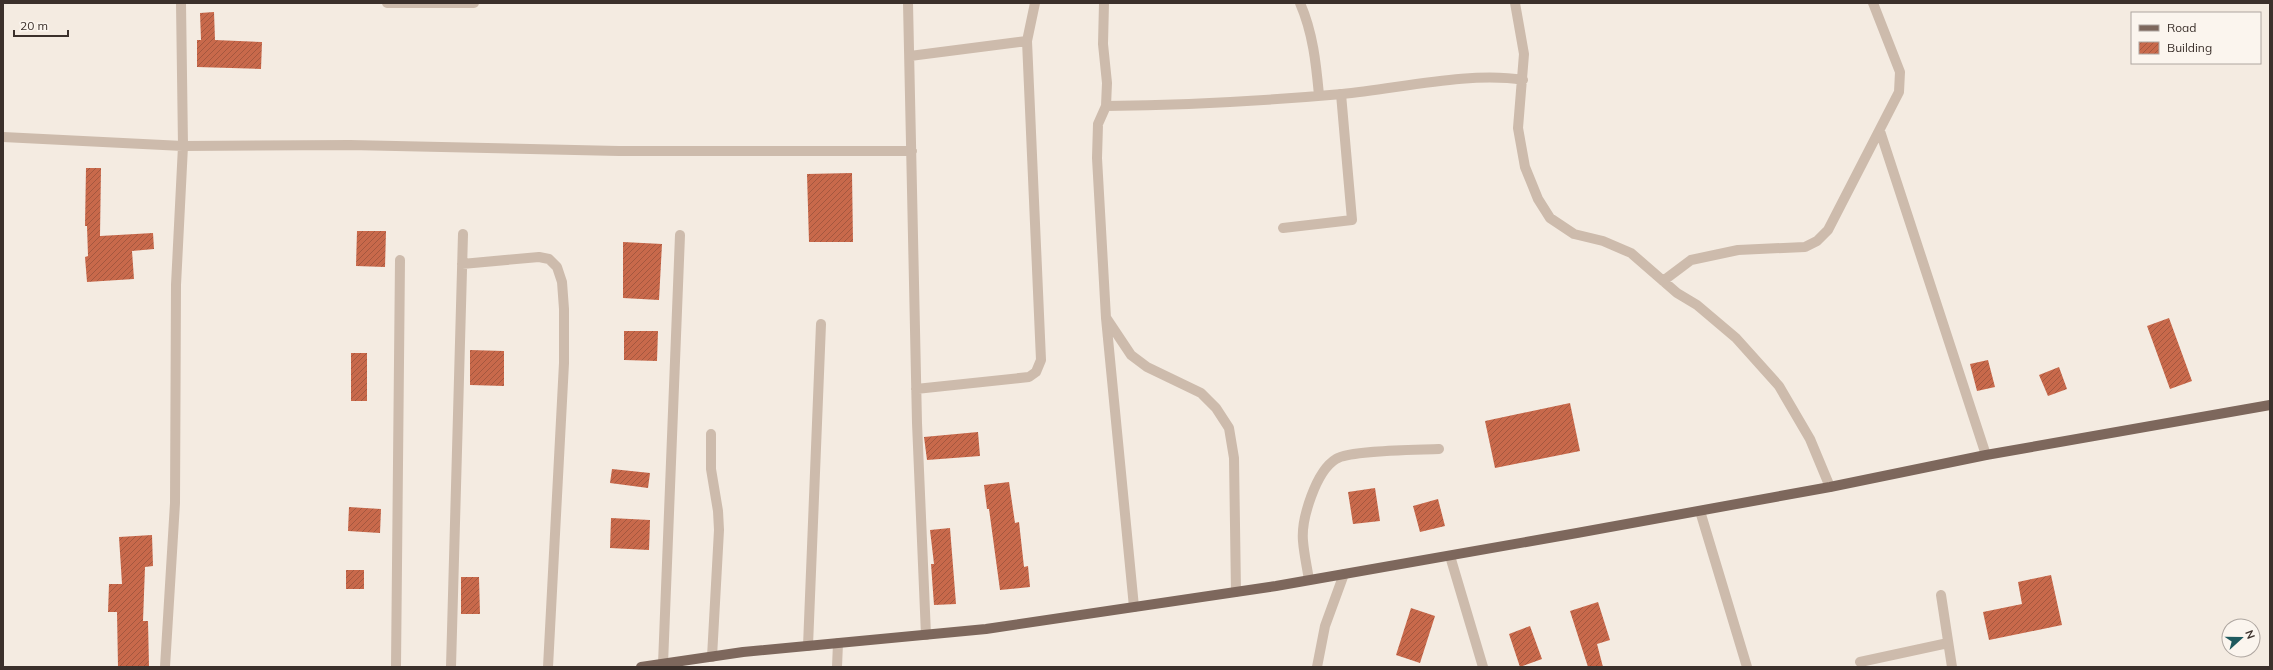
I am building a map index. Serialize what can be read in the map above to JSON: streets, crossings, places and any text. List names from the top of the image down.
{
  "legend": ["Road", "Building"],
  "scale_bar": "20 m",
  "north": "right"
}
